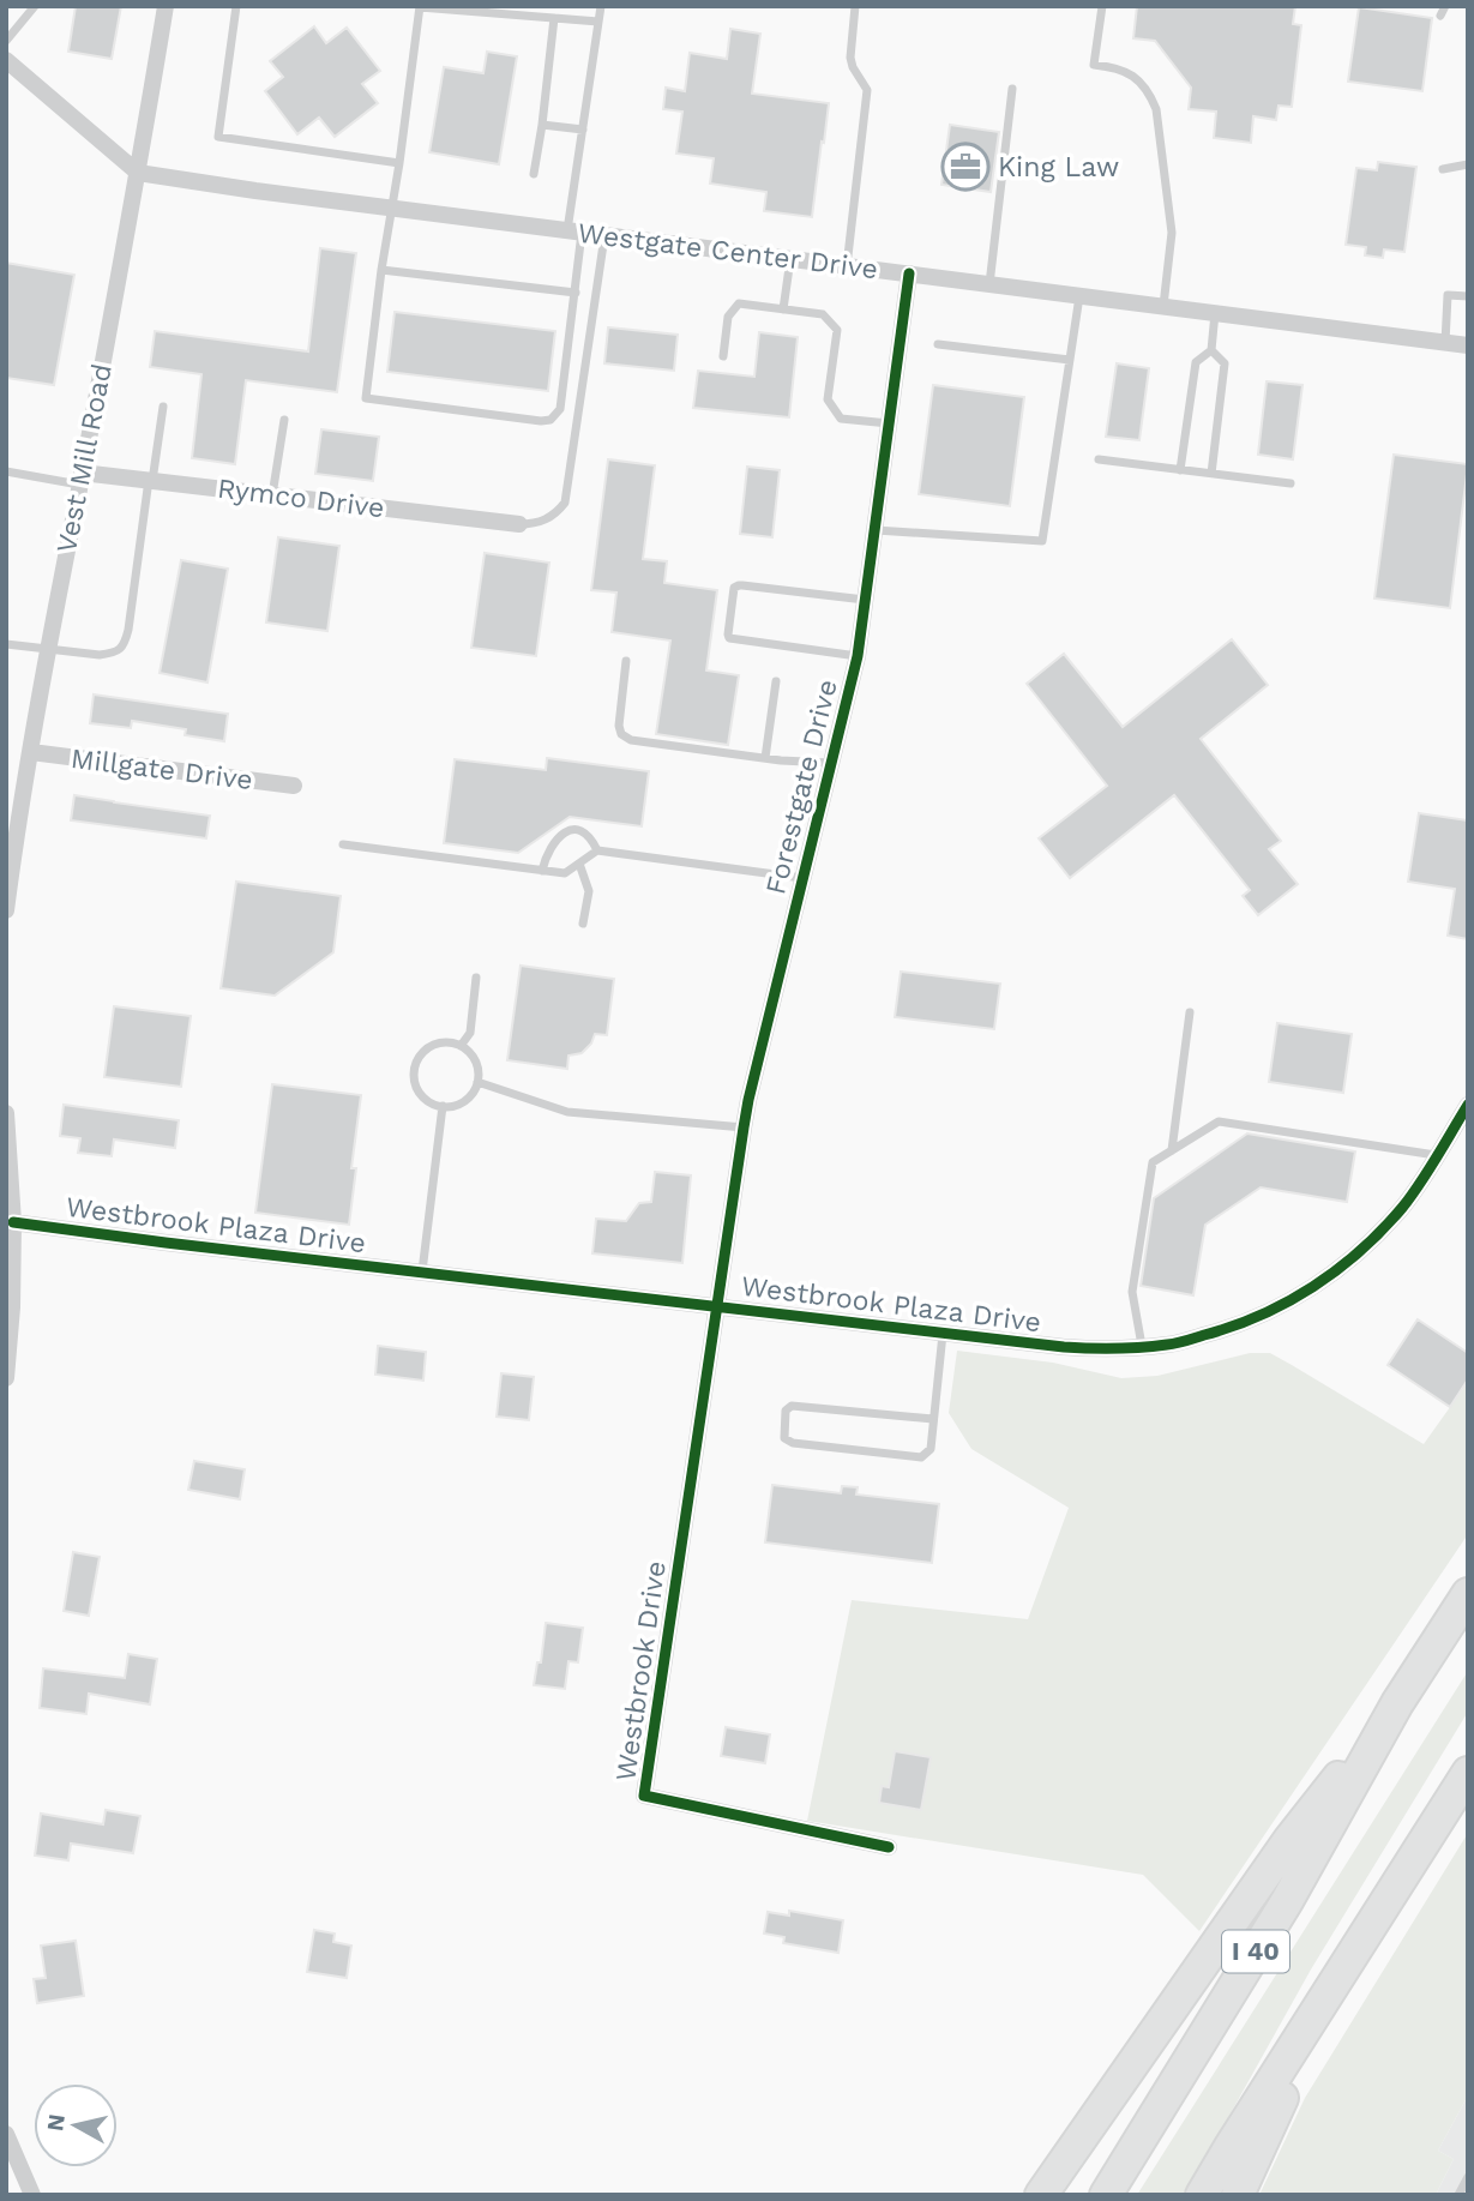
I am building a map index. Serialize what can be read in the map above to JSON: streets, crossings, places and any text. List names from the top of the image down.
{
  "streets": {
    "highway": ["I 40"],
    "street": [
      "Westgate Center Drive",
      "Vest Mill Road",
      "Rymco Drive",
      "Millgate Drive",
      "Forestgate Drive",
      "Westbrook Plaza Drive",
      "Westbrook Drive"
    ]
  },
  "crossings": [
    ["Westgate Center Drive", "Vest Mill Road"],
    ["Westgate Center Drive", "Forestgate Drive"],
    ["Vest Mill Road", "Rymco Drive"],
    ["Vest Mill Road", "Millgate Drive"],
    ["Forestgate Drive", "Westbrook Plaza Drive"],
    ["Forestgate Drive", "Westbrook Drive"],
    ["Westbrook Plaza Drive", "Westbrook Drive"]
  ],
  "places": {
    "office": ["King Law"]
  },
  "north": "left"
}
